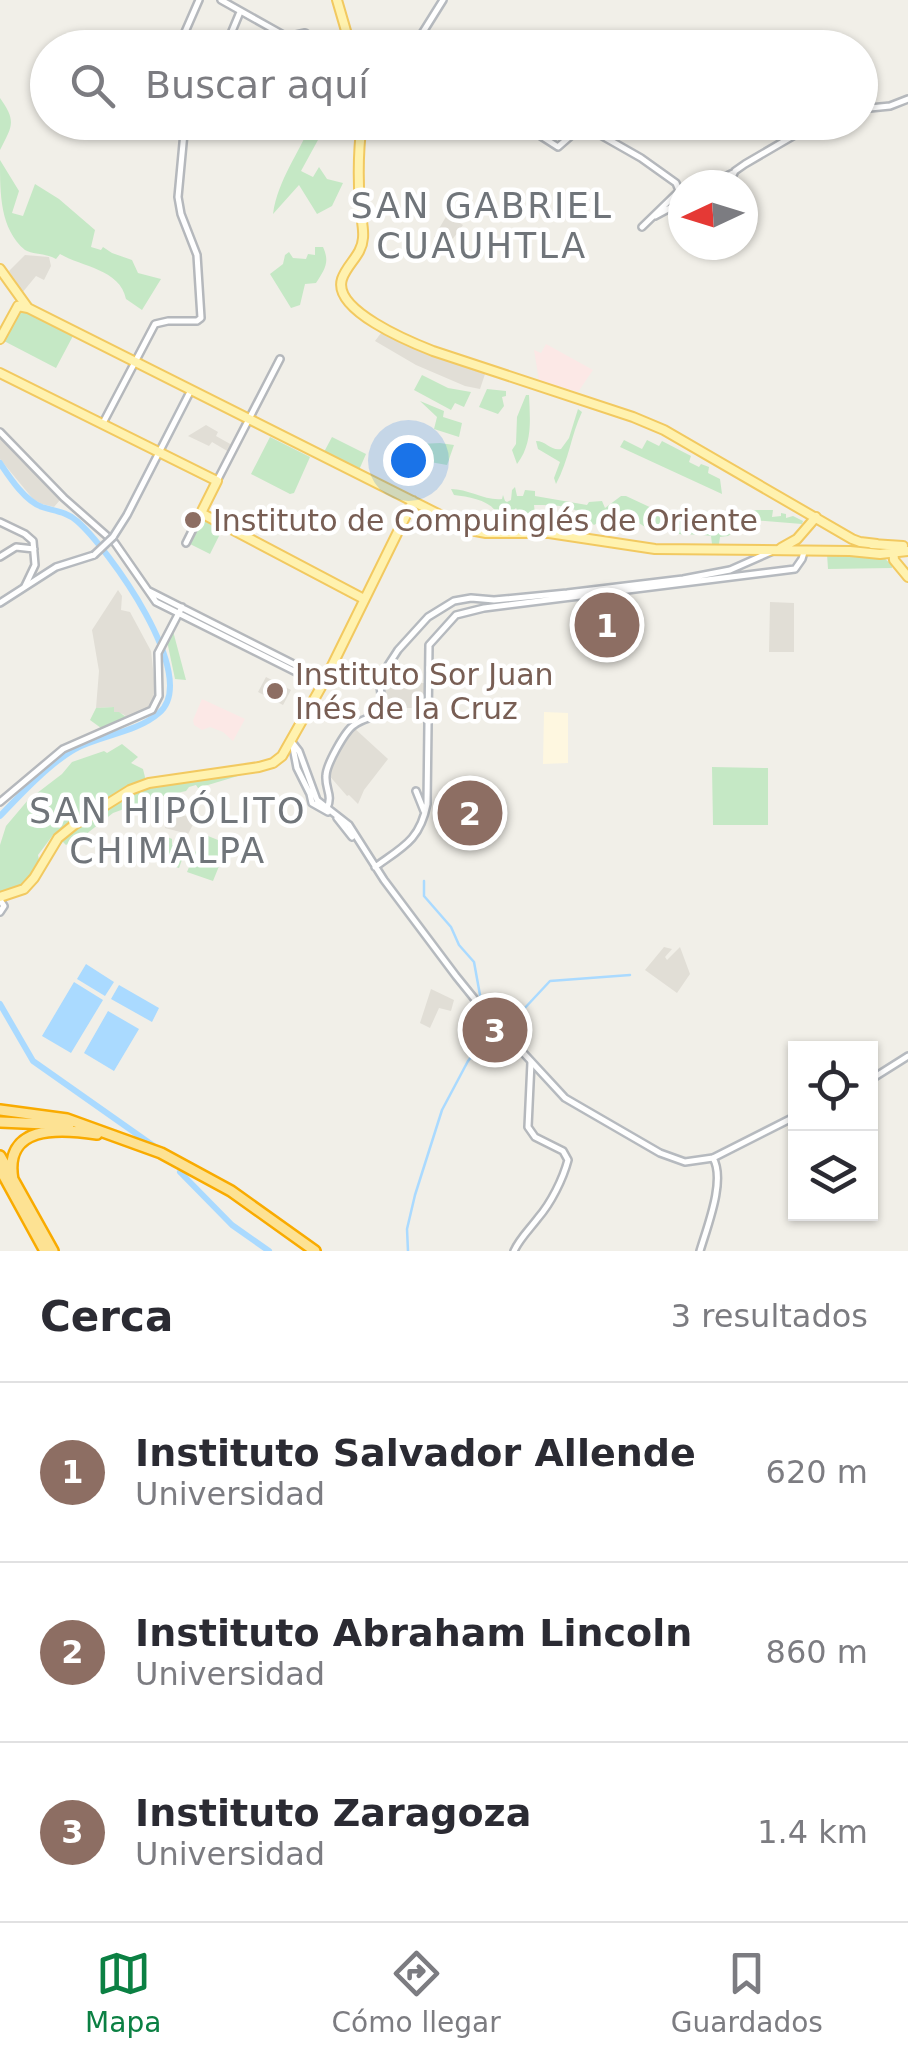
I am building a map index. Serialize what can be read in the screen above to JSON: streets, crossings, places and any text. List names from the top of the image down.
{
  "districts": ["SAN GABRIEL CUAUHTLA", "SAN HIPÓLITO CHIMALPA"],
  "places": ["Instituto de Compuinglés de Oriente", "Instituto Sor Juan Inés de la Cruz"],
  "north": "left",
  "page": {
    "search": "Buscar aquí",
    "pins": ["1", "2", "3"],
    "heading": ["Cerca", "3 resultados"],
    "list": [
      {
        "mark": "1",
        "name": "Instituto Salvador Allende",
        "note": "Universidad",
        "value": "620 m"
      },
      {
        "mark": "2",
        "name": "Instituto Abraham Lincoln",
        "note": "Universidad",
        "value": "860 m"
      },
      {
        "mark": "3",
        "name": "Instituto Zaragoza",
        "note": "Universidad",
        "value": "1.4 km"
      }
    ],
    "nav": ["Mapa", "Cómo llegar", "Guardados"]
  }
}
